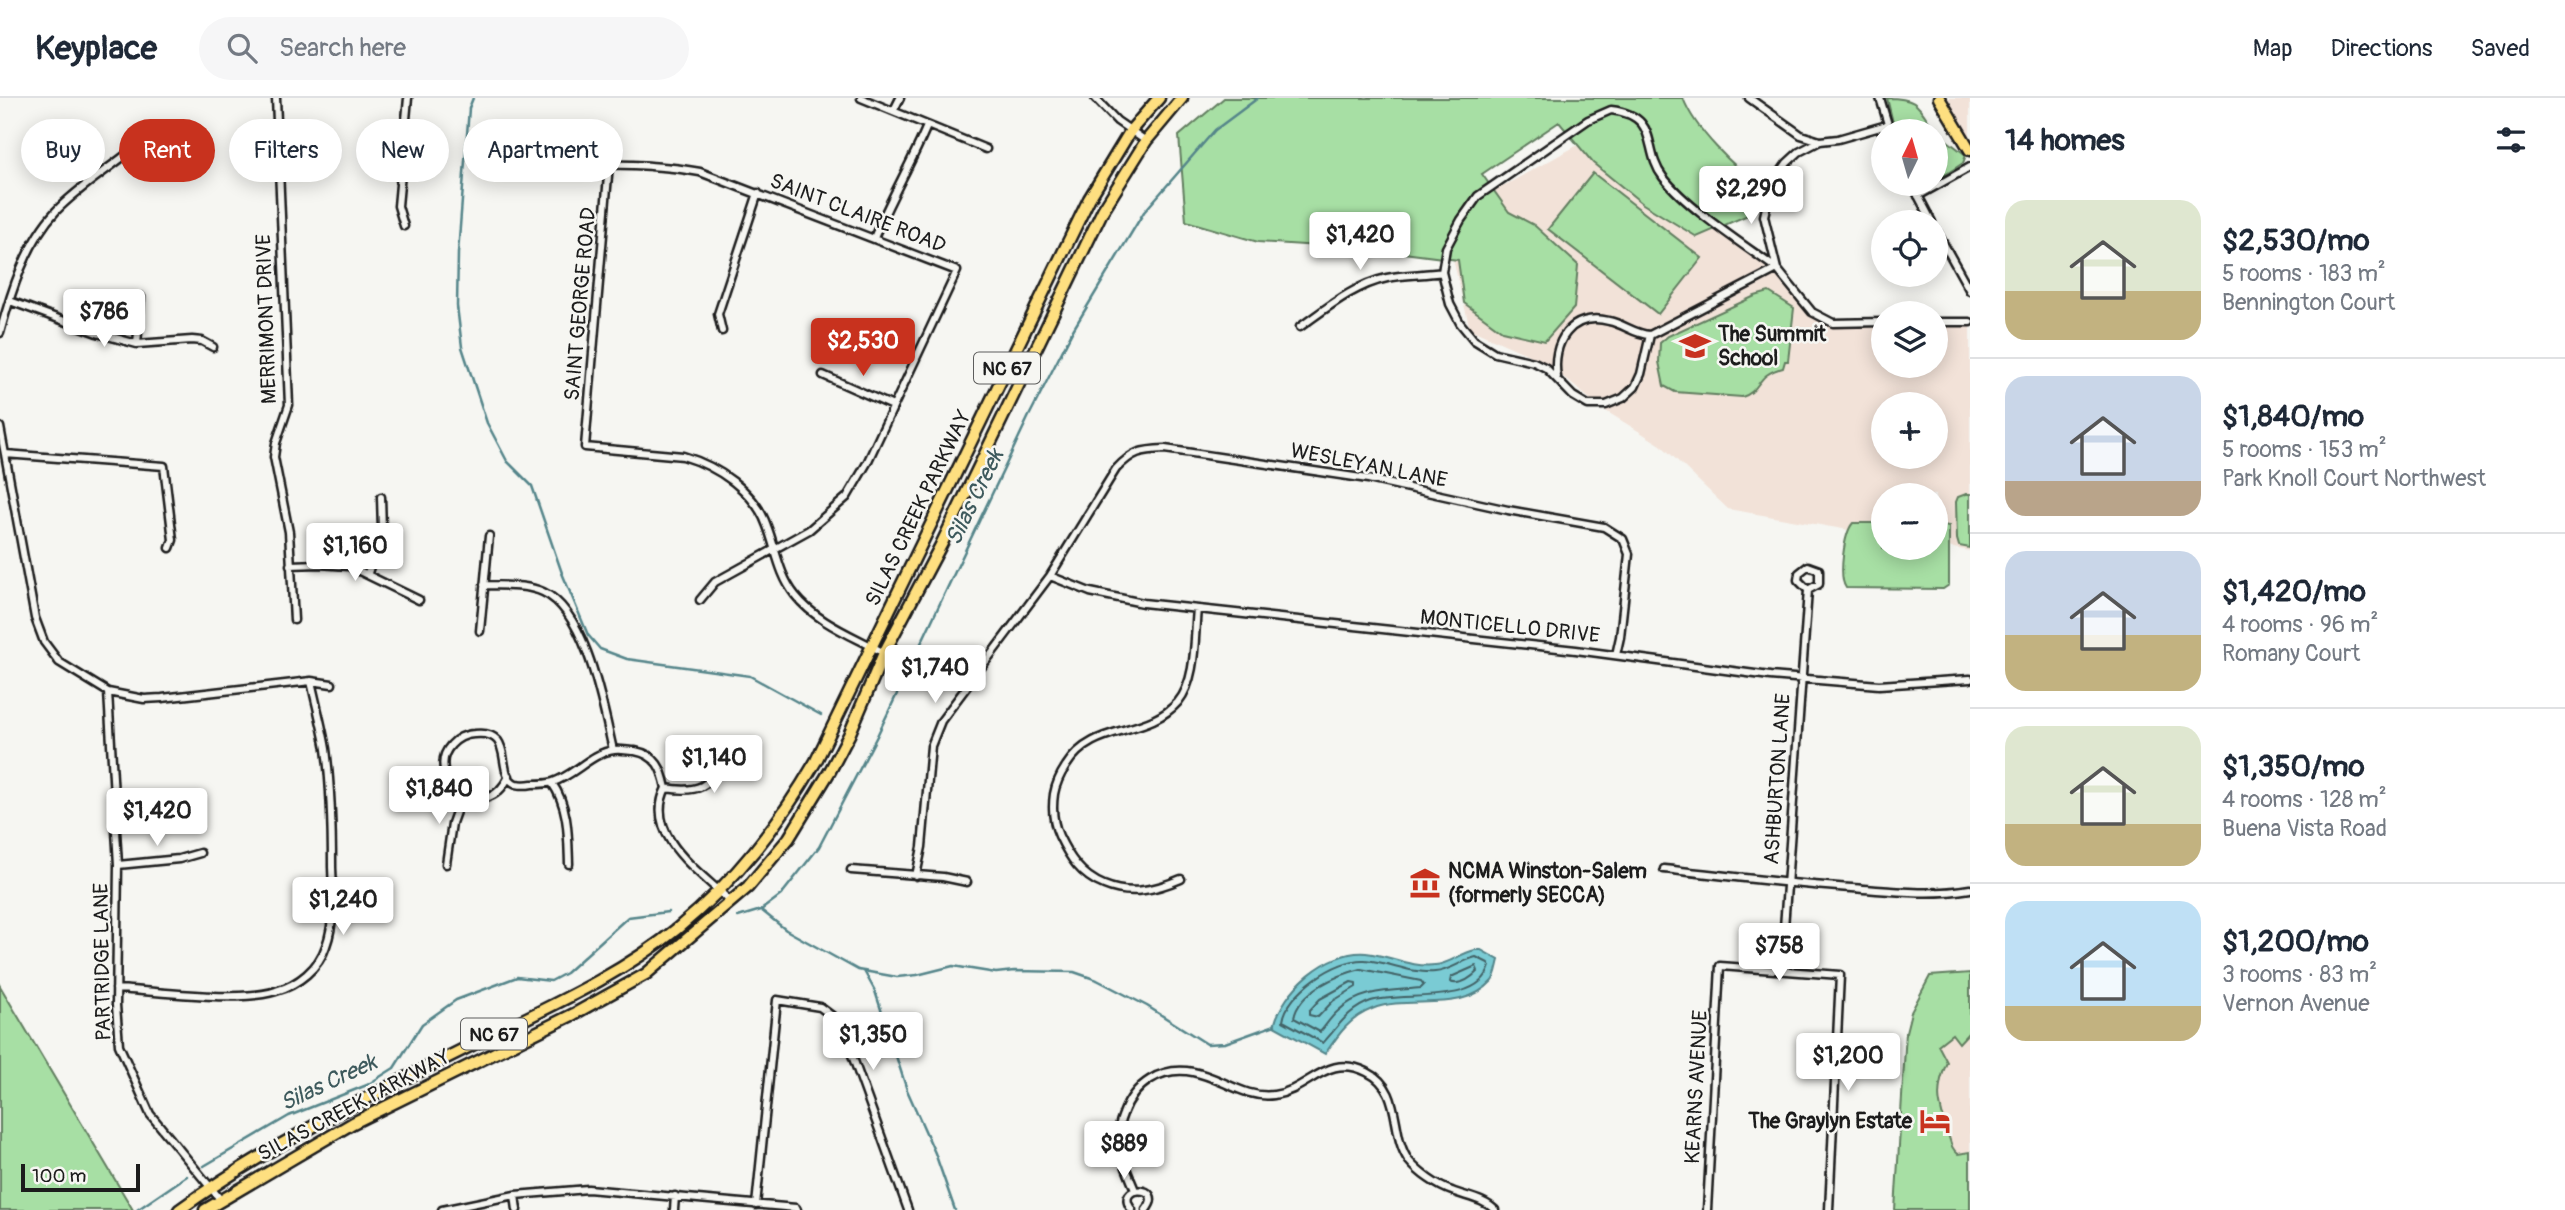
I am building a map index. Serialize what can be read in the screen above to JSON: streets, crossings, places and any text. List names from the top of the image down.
{
  "streets": {
    "main road": ["NC 67", "SILAS CREEK PARKWAY"],
    "street": [
      "SAINT CLAIRE ROAD",
      "SAINT GEORGE ROAD",
      "MERRIMONT DRIVE",
      "WESLEYAN LANE",
      "MONTICELLO DRIVE",
      "ASHBURTON LANE",
      "PARTRIDGE LANE",
      "KEARNS AVENUE"
    ]
  },
  "crossings": [
    ["SAINT CLAIRE ROAD", "SAINT GEORGE ROAD"],
    ["WESLEYAN LANE", "MONTICELLO DRIVE"],
    ["SILAS CREEK PARKWAY", "PARTRIDGE LANE"],
    ["MONTICELLO DRIVE", "ASHBURTON LANE"],
    ["ASHBURTON LANE", "KEARNS AVENUE"]
  ],
  "water": ["Silas Creek"],
  "places": {
    "school or university": ["The Summit School"],
    "museum": ["NCMA Winston-Salem (formerly SECCA)"],
    "hotel": ["The Graylyn Estate"]
  },
  "scale_bar": "100 m",
  "north": "top",
  "page": {
    "header": "Keyplace",
    "search": "Search here",
    "nav": ["Map", "Directions", "Saved"],
    "heading": "14 homes",
    "map_buttons": ["+", "−"],
    "chip": [
      "Buy",
      "Rent",
      "Filters",
      "New",
      "Apartment"
    ],
    "price": [
      "$2,290",
      "$1,420",
      "$786",
      "$2,530",
      "$1,160",
      "$1,740",
      "$1,140",
      "$1,840",
      "$1,420",
      "$1,240",
      "$758",
      "$1,350",
      "$1,200",
      "$889"
    ],
    "list": [
      {
        "name": "$2,530/mo",
        "note": "5 rooms · 183 m² · Bennington Court"
      },
      {
        "name": "$1,840/mo",
        "note": "5 rooms · 153 m² · Park Knoll Court Northwest"
      },
      {
        "name": "$1,420/mo",
        "note": "4 rooms · 96 m² · Romany Court"
      },
      {
        "name": "$1,350/mo",
        "note": "4 rooms · 128 m² · Buena Vista Road"
      },
      {
        "name": "$1,200/mo",
        "note": "3 rooms · 83 m² · Vernon Avenue"
      }
    ],
    "scale": "100 m"
  }
}
